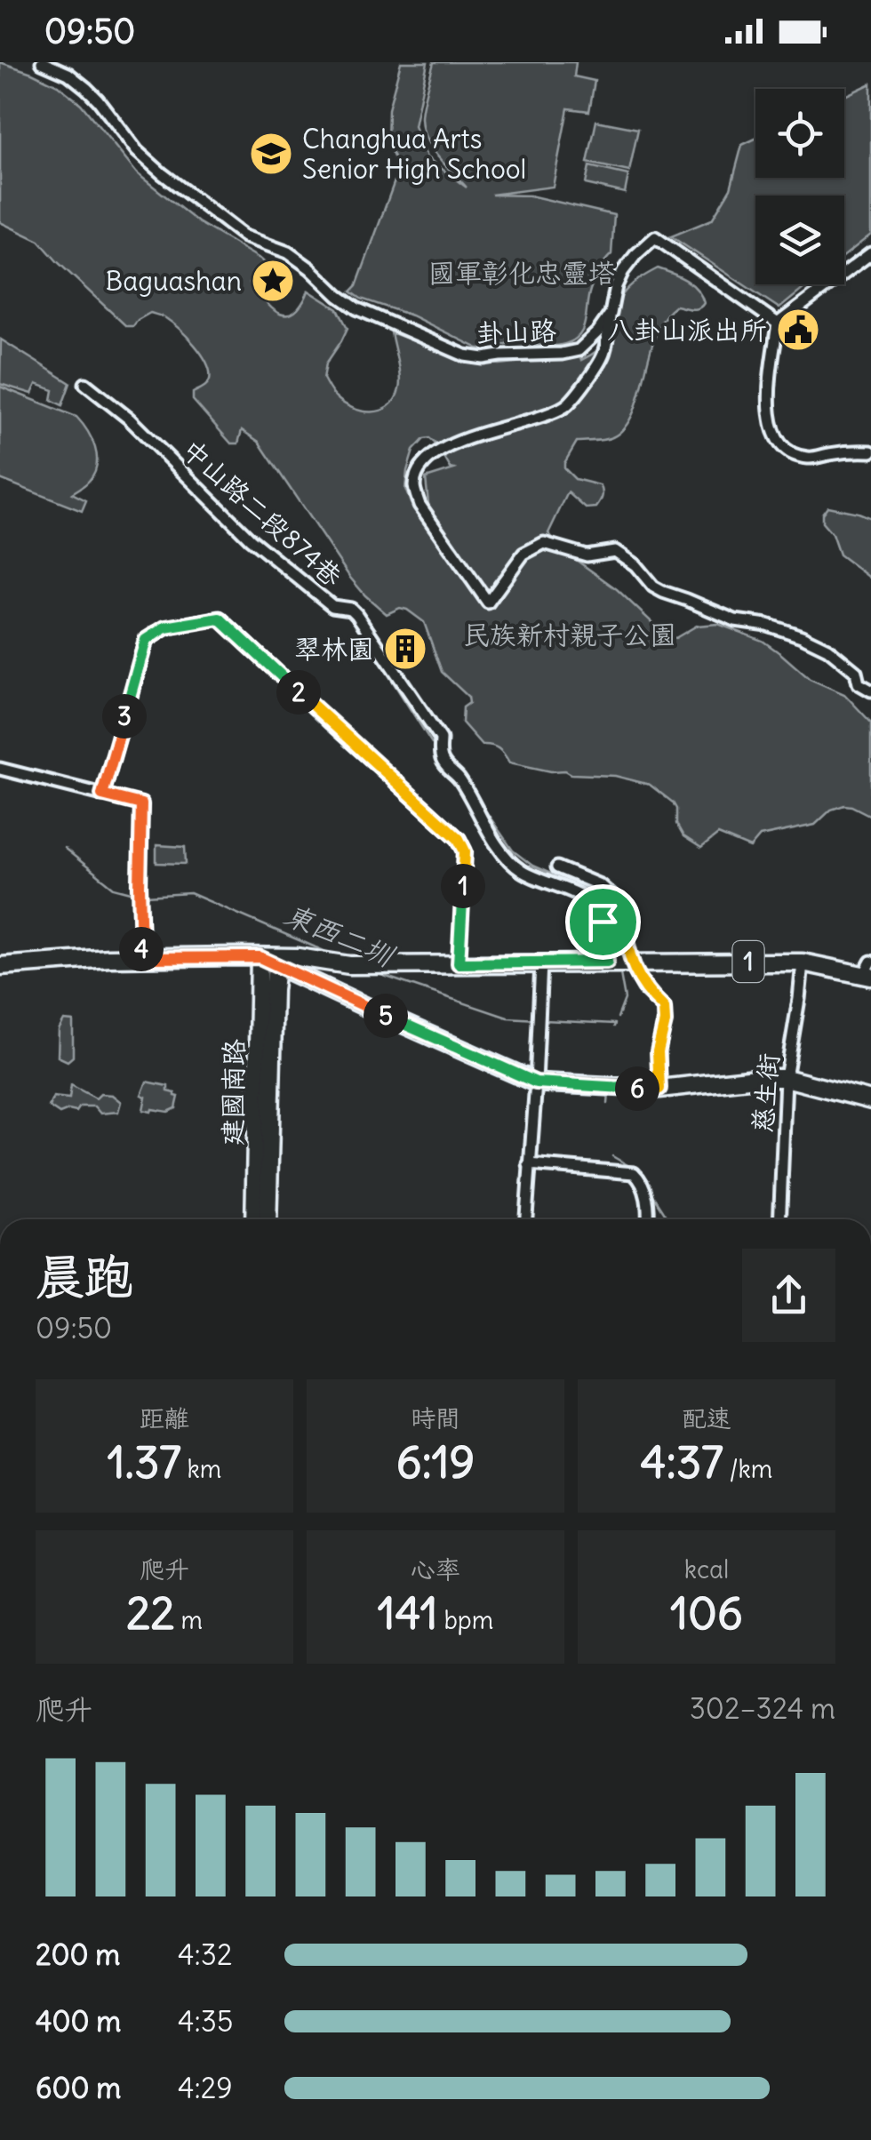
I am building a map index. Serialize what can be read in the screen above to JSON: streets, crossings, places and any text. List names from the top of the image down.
{
  "streets": {
    "street": [
      "卦山路",
      "中山路二段874巷",
      "1",
      "建國南路",
      "慈生街"
    ]
  },
  "crossings": [
    ["1", "建國南路"],
    ["1", "慈生街"]
  ],
  "water": ["東西二圳"],
  "parks": ["國軍彰化忠靈塔", "民族新村親子公園"],
  "places": {
    "school or university": ["Changhua Arts Senior High School"],
    "place": ["Baguashan"],
    "public building": ["八卦山派出所"],
    "building": ["翠林園"]
  },
  "page": {
    "status": "09:50",
    "pins": [
      "2",
      "3",
      "1",
      "4",
      "5",
      "6"
    ],
    "heading": ["晨跑", "09:50"],
    "stats": [
      ["距離", "1.37 km"],
      ["時間", "6:19"],
      ["配速", "4:37 /km"],
      ["爬升", "22 m"],
      ["心率", "141 bpm"],
      ["kcal", "106"]
    ],
    "chart": ["爬升", "302–324 m"],
    "list": [
      {
        "name": "200 m",
        "note": "4:32"
      },
      {
        "name": "400 m",
        "note": "4:35"
      },
      {
        "name": "600 m",
        "note": "4:29"
      }
    ]
  }
}
